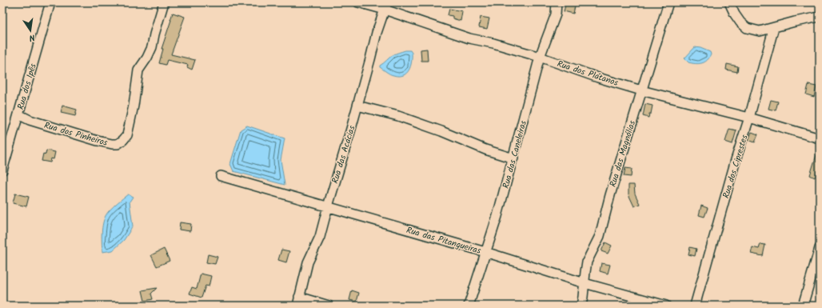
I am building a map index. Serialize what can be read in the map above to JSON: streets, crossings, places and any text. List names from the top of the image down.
{
  "streets": {
    "street": [
      "Rua dos Plátanos",
      "Rua dos Ipês",
      "Rua dos Pinheiros",
      "Rua das Magnólias",
      "Rua das Acácias",
      "Rua das Caneleiras",
      "Rua dos Ciprestes",
      "Rua das Pitangueiras"
    ]
  },
  "crossings": [
    ["Rua dos Plátanos", "Rua das Magnólias"],
    ["Rua dos Plátanos", "Rua das Acácias"],
    ["Rua dos Plátanos", "Rua das Caneleiras"],
    ["Rua dos Plátanos", "Rua dos Ciprestes"],
    ["Rua dos Ipês", "Rua dos Pinheiros"],
    ["Rua das Magnólias", "Rua das Pitangueiras"],
    ["Rua das Acácias", "Rua das Pitangueiras"],
    ["Rua das Caneleiras", "Rua das Pitangueiras"]
  ],
  "north": "bottom"
}
